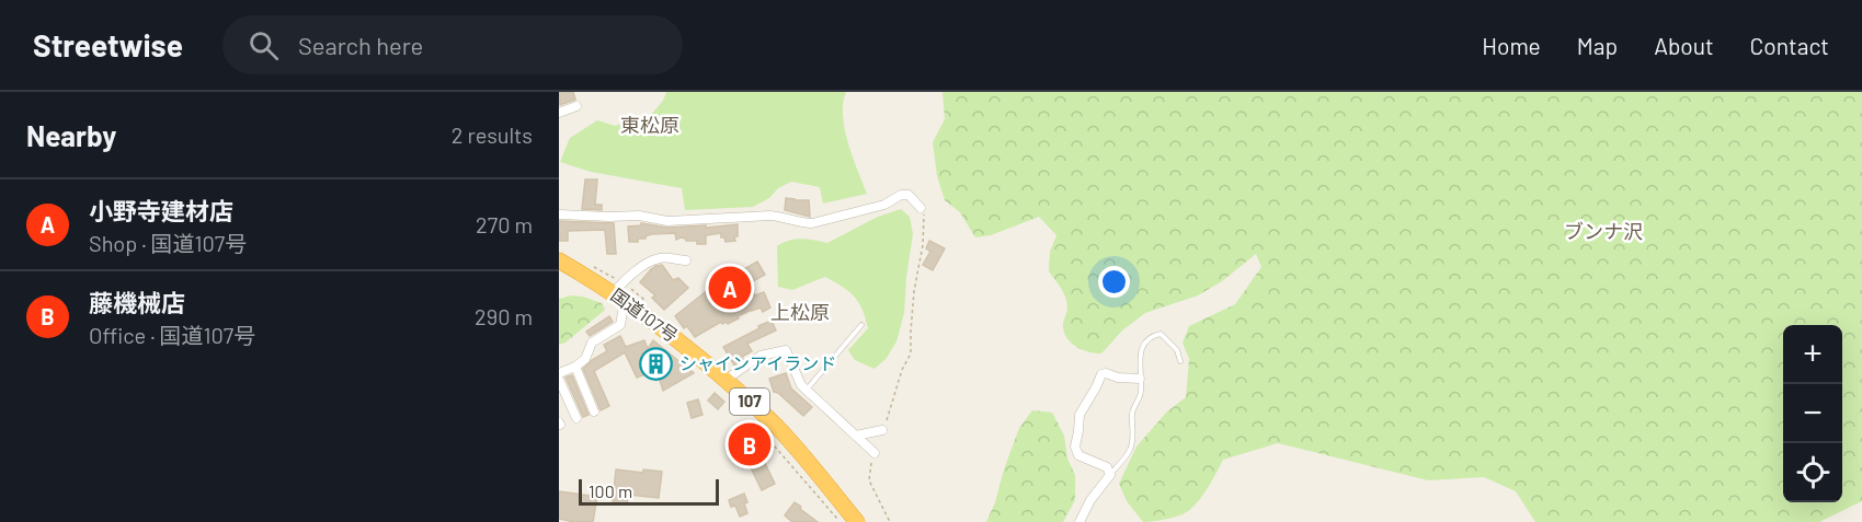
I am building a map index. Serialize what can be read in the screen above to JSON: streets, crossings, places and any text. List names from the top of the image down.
{
  "streets": {
    "highway": ["国道107号", "107"]
  },
  "districts": ["東松原", "ブンナ沢", "上松原"],
  "places": {
    "building": ["シャインアイランド"]
  },
  "scale_bar": "100 m",
  "page": {
    "header": "Streetwise",
    "search": "Search here",
    "nav": [
      "Home",
      "Map",
      "About",
      "Contact"
    ],
    "heading": ["Nearby", "2 results"],
    "list": [
      {
        "mark": "A",
        "name": "小野寺建材店",
        "note": "Shop · 国道107号",
        "value": "270 m"
      },
      {
        "mark": "B",
        "name": "藤機械店",
        "note": "Office · 国道107号",
        "value": "290 m"
      }
    ],
    "pins": ["A", "B"],
    "map_buttons": ["+", "−"],
    "scale": "100 m"
  }
}
